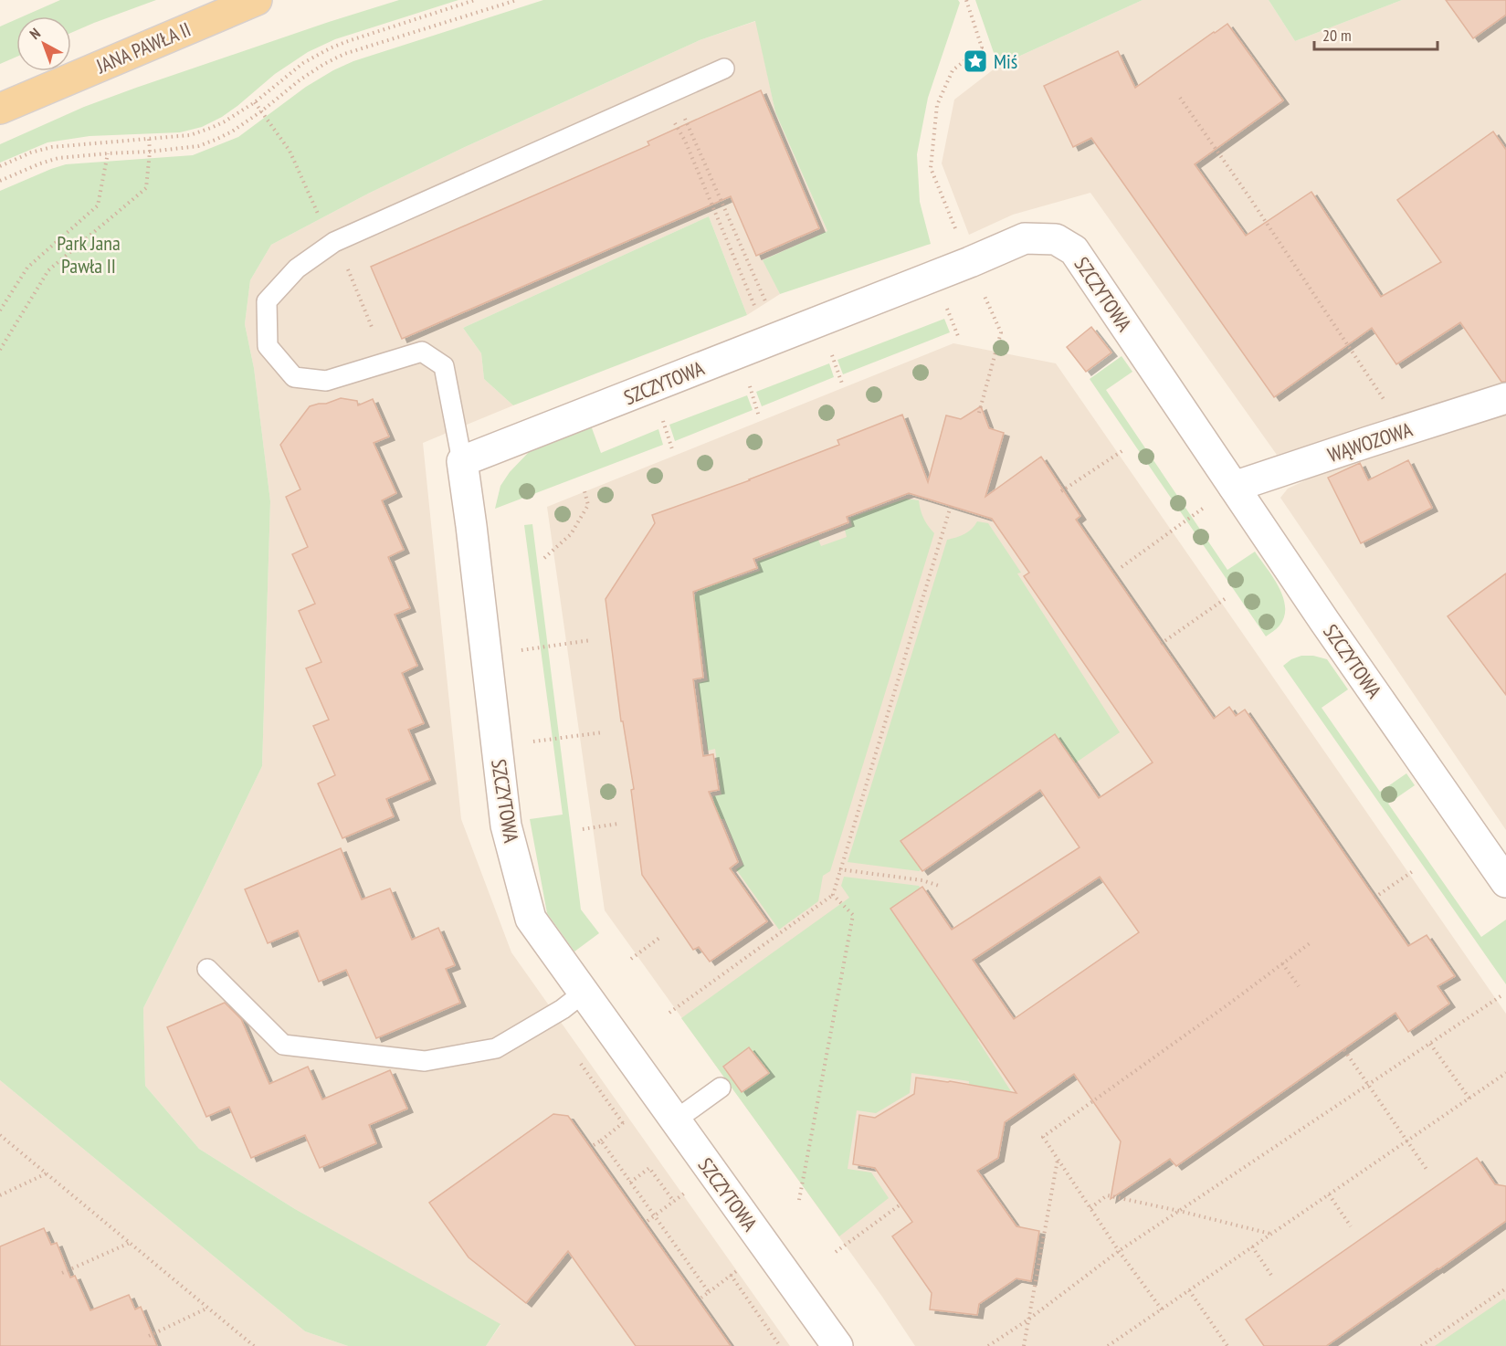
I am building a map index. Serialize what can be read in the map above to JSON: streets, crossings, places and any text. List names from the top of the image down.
{
  "streets": {
    "main road": ["JANA PAWŁA II"],
    "street": ["SZCZYTOWA", "WĄWOZOWA"]
  },
  "crossings": [
    ["SZCZYTOWA", "WĄWOZOWA"]
  ],
  "parks": ["Park Jana Pawła II"],
  "places": {
    "place": ["Miś"]
  },
  "scale_bar": "20 m",
  "north": "top left"
}
